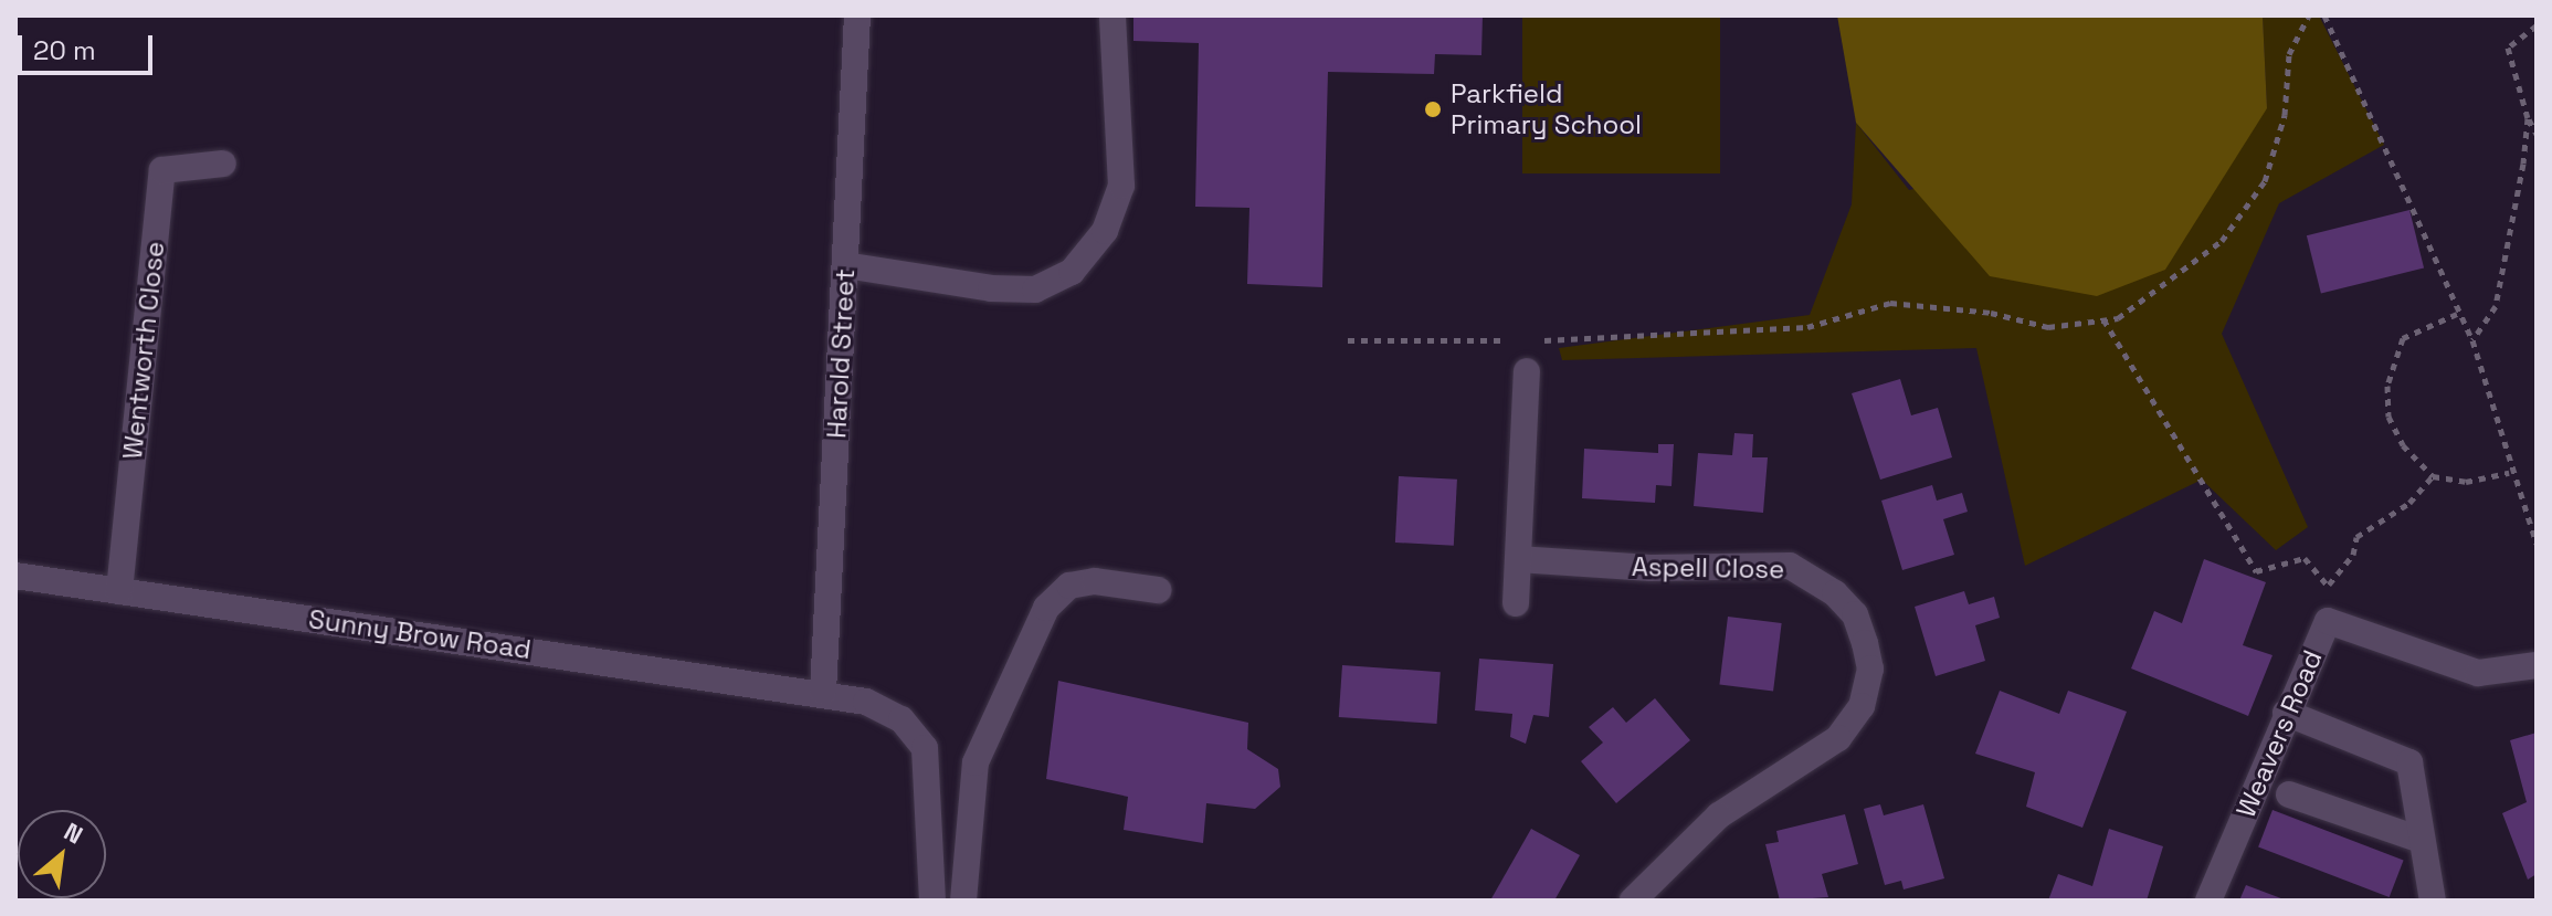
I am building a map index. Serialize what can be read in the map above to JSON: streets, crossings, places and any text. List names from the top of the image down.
{
  "streets": {
    "street": [
      "Wentworth Close",
      "Harold Street",
      "Aspell Close",
      "Sunny Brow Road",
      "Weavers Road"
    ]
  },
  "crossings": [
    ["Wentworth Close", "Sunny Brow Road"],
    ["Harold Street", "Sunny Brow Road"]
  ],
  "places": ["Parkfield Primary School"],
  "scale_bar": "20 m",
  "north": "top right"
}
